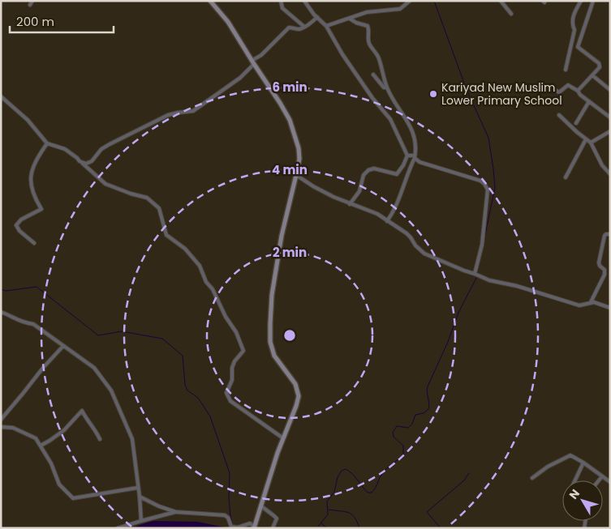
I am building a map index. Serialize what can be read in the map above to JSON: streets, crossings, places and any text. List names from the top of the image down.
{
  "places": ["Kariyad New Muslim Lower Primary School"],
  "scale_bar": "200 m",
  "north": "top left",
  "rings": ["6 min", "4 min", "2 min"]
}
